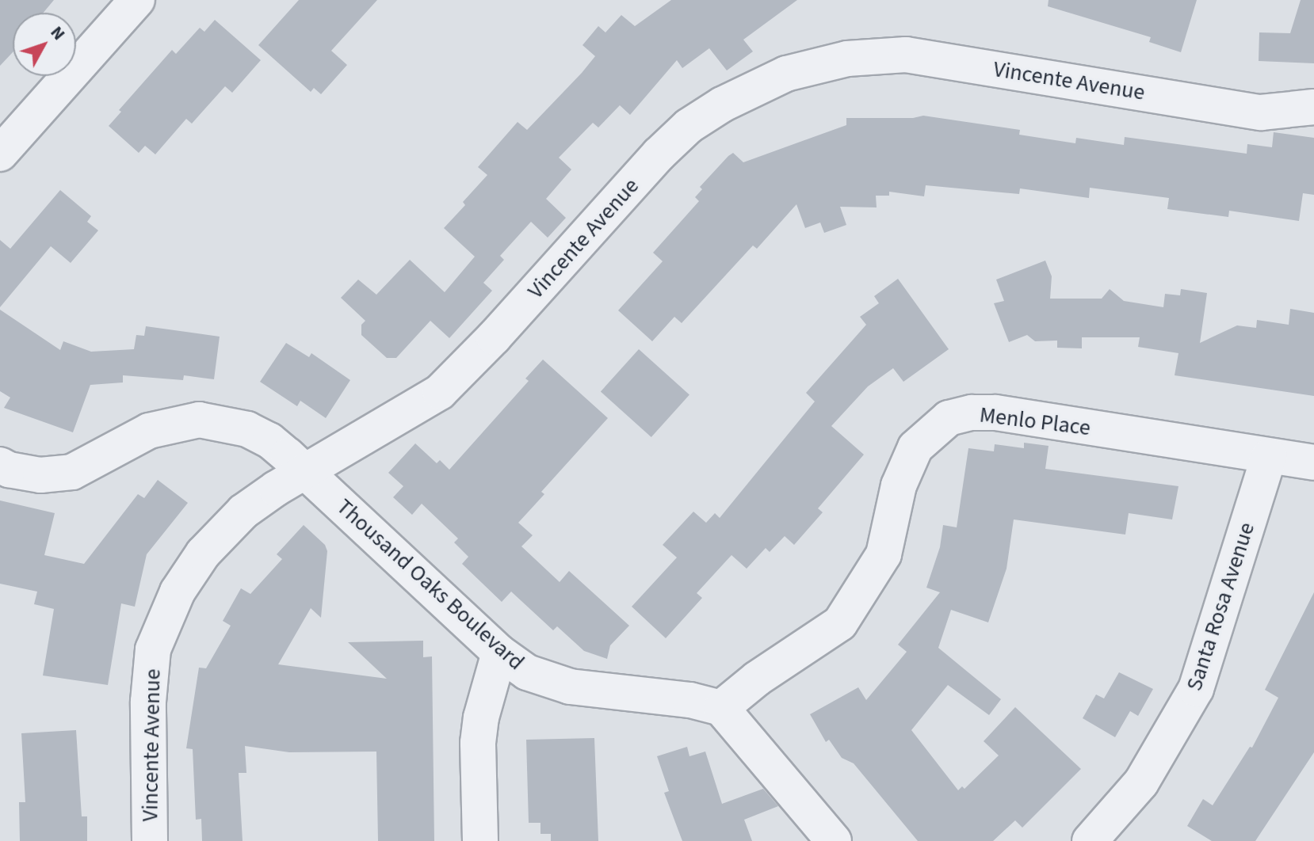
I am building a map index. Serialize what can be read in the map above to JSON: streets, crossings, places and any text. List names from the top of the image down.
{
  "streets": {
    "street": [
      "Vincente Avenue",
      "Menlo Place",
      "Thousand Oaks Boulevard",
      "Santa Rosa Avenue"
    ]
  },
  "crossings": [
    ["Vincente Avenue", "Thousand Oaks Boulevard"],
    ["Menlo Place", "Thousand Oaks Boulevard"],
    ["Menlo Place", "Santa Rosa Avenue"]
  ],
  "north": "top right"
}
